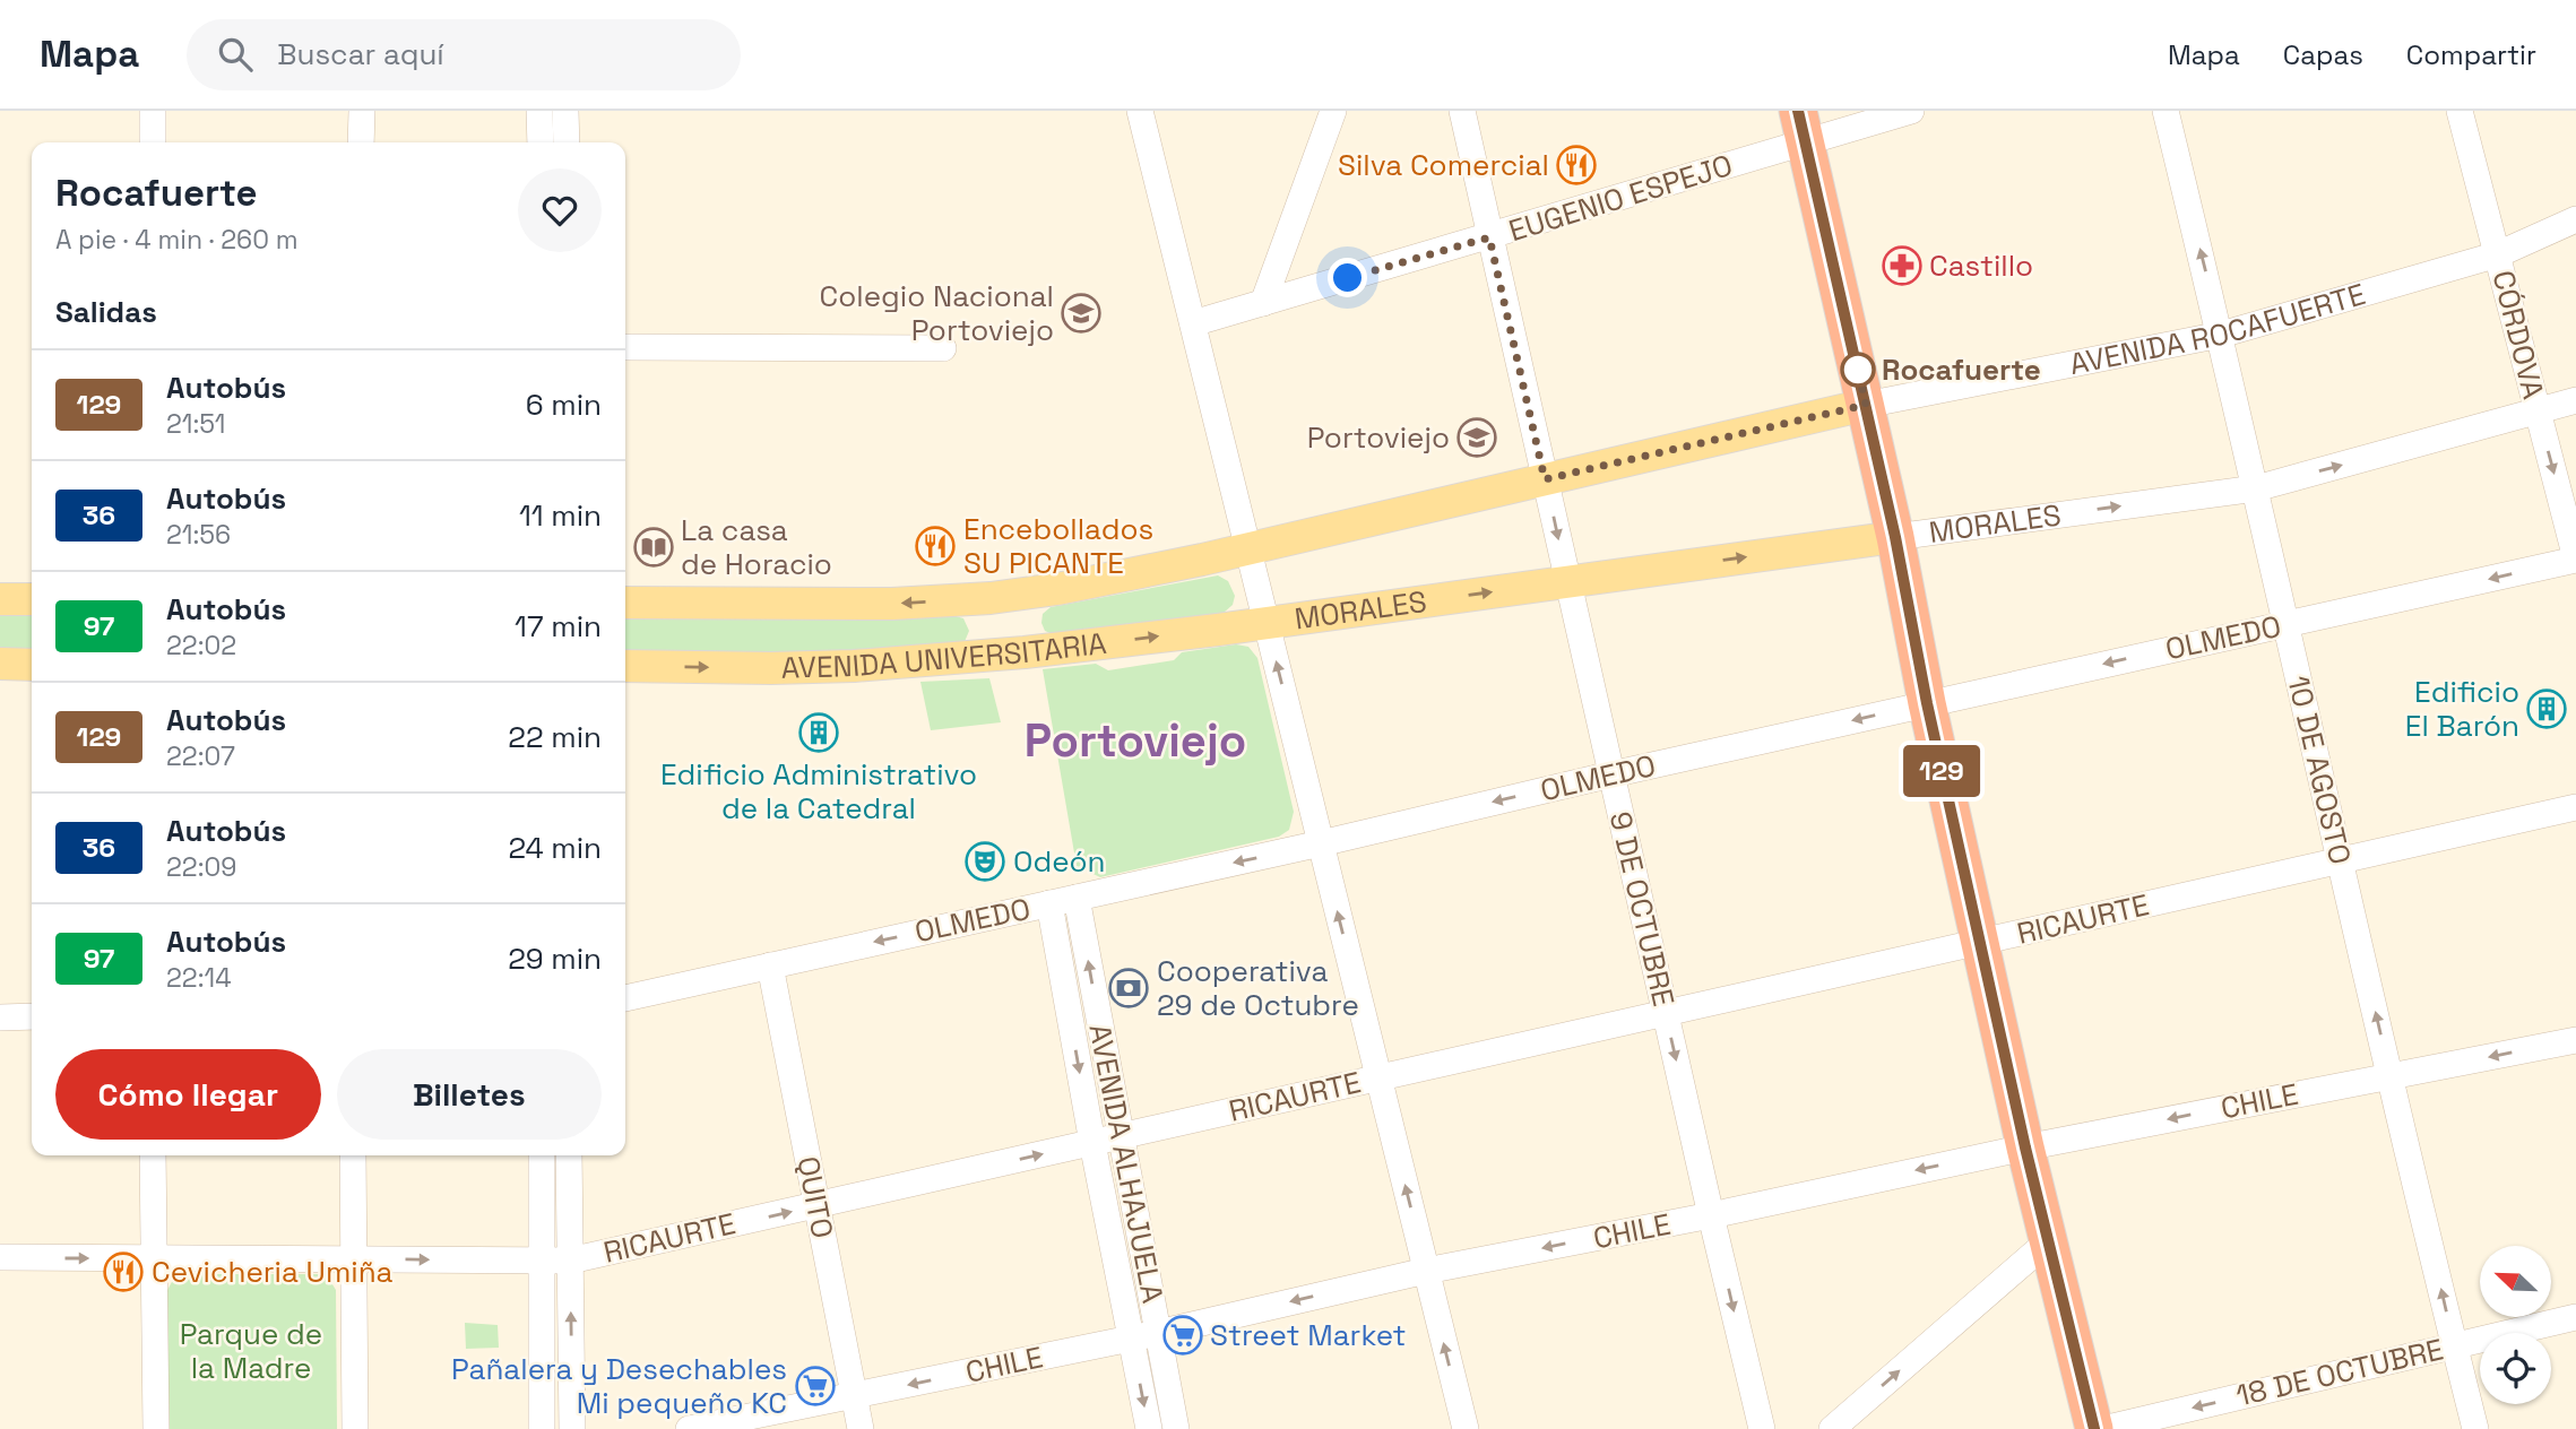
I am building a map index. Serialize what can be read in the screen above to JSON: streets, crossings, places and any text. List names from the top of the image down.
{
  "streets": {
    "main road": ["AVENIDA ROCAFUERTE", "MORALES", "AVENIDA UNIVERSITARIA"],
    "street": [
      "EUGENIO ESPEJO",
      "CÓRDOVA",
      "OLMEDO",
      "10 DE AGOSTO",
      "9 DE OCTUBRE",
      "RICAURTE",
      "CHILE",
      "AVENIDA ALHAJUELA",
      "QUITO",
      "18 DE OCTUBRE"
    ]
  },
  "crossings": [
    ["EUGENIO ESPEJO", "9 DE OCTUBRE"],
    ["AVENIDA ROCAFUERTE", "CÓRDOVA"],
    ["AVENIDA ROCAFUERTE", "AVENIDA UNIVERSITARIA"],
    ["AVENIDA ROCAFUERTE", "10 DE AGOSTO"],
    ["AVENIDA ROCAFUERTE", "9 DE OCTUBRE"],
    ["CÓRDOVA", "MORALES"],
    ["CÓRDOVA", "OLMEDO"],
    ["MORALES", "AVENIDA UNIVERSITARIA"],
    ["MORALES", "10 DE AGOSTO"],
    ["MORALES", "9 DE OCTUBRE"],
    ["OLMEDO", "10 DE AGOSTO"],
    ["OLMEDO", "9 DE OCTUBRE"],
    ["OLMEDO", "AVENIDA ALHAJUELA"],
    ["OLMEDO", "QUITO"],
    ["10 DE AGOSTO", "RICAURTE"],
    ["10 DE AGOSTO", "CHILE"],
    ["10 DE AGOSTO", "18 DE OCTUBRE"],
    ["9 DE OCTUBRE", "RICAURTE"],
    ["9 DE OCTUBRE", "CHILE"],
    ["RICAURTE", "AVENIDA ALHAJUELA"],
    ["RICAURTE", "QUITO"],
    ["CHILE", "AVENIDA ALHAJUELA"],
    ["CHILE", "QUITO"]
  ],
  "one_way": [
    "MORALES",
    "OLMEDO",
    "10 DE AGOSTO",
    "9 DE OCTUBRE",
    "CHILE",
    "18 DE OCTUBRE"
  ],
  "districts": ["Portoviejo"],
  "parks": ["Parque de la Madre"],
  "places": {
    "restaurant": ["Silva Comercial", "Encebollados SU PICANTE", "Cevicheria Umiña"],
    "pharmacy": ["Castillo"],
    "school or university": ["Colegio Nacional Portoviejo", "Portoviejo"],
    "other": ["Rocafuerte"],
    "library": ["La casa de Horacio"],
    "building": ["Edificio El Barón", "Edificio Administrativo de la Catedral"],
    "theatre": ["Odeón"],
    "bank": ["Cooperativa 29 de Octubre"],
    "supermarket": ["Street Market", "Pañalera y Desechables Mi pequeño KC"]
  },
  "lines": ["bus line 129"],
  "north": "top left",
  "page": {
    "header": "Mapa",
    "search": "Buscar aquí",
    "nav": ["Mapa", "Capas", "Compartir"],
    "on_map": "129",
    "heading": [
      ["Rocafuerte", "A pie · 4 min · 260 m"],
      "Salidas"
    ],
    "list": [
      {
        "mark": "129",
        "name": "Autobús",
        "note": "21:51",
        "value": "6 min"
      },
      {
        "mark": "36",
        "name": "Autobús",
        "note": "21:56",
        "value": "11 min"
      },
      {
        "mark": "97",
        "name": "Autobús",
        "note": "22:02",
        "value": "17 min"
      },
      {
        "mark": "129",
        "name": "Autobús",
        "note": "22:07",
        "value": "22 min"
      },
      {
        "mark": "36",
        "name": "Autobús",
        "note": "22:09",
        "value": "24 min"
      },
      {
        "mark": "97",
        "name": "Autobús",
        "note": "22:14",
        "value": "29 min"
      }
    ],
    "buttons": ["Cómo llegar", "Billetes"]
  }
}
